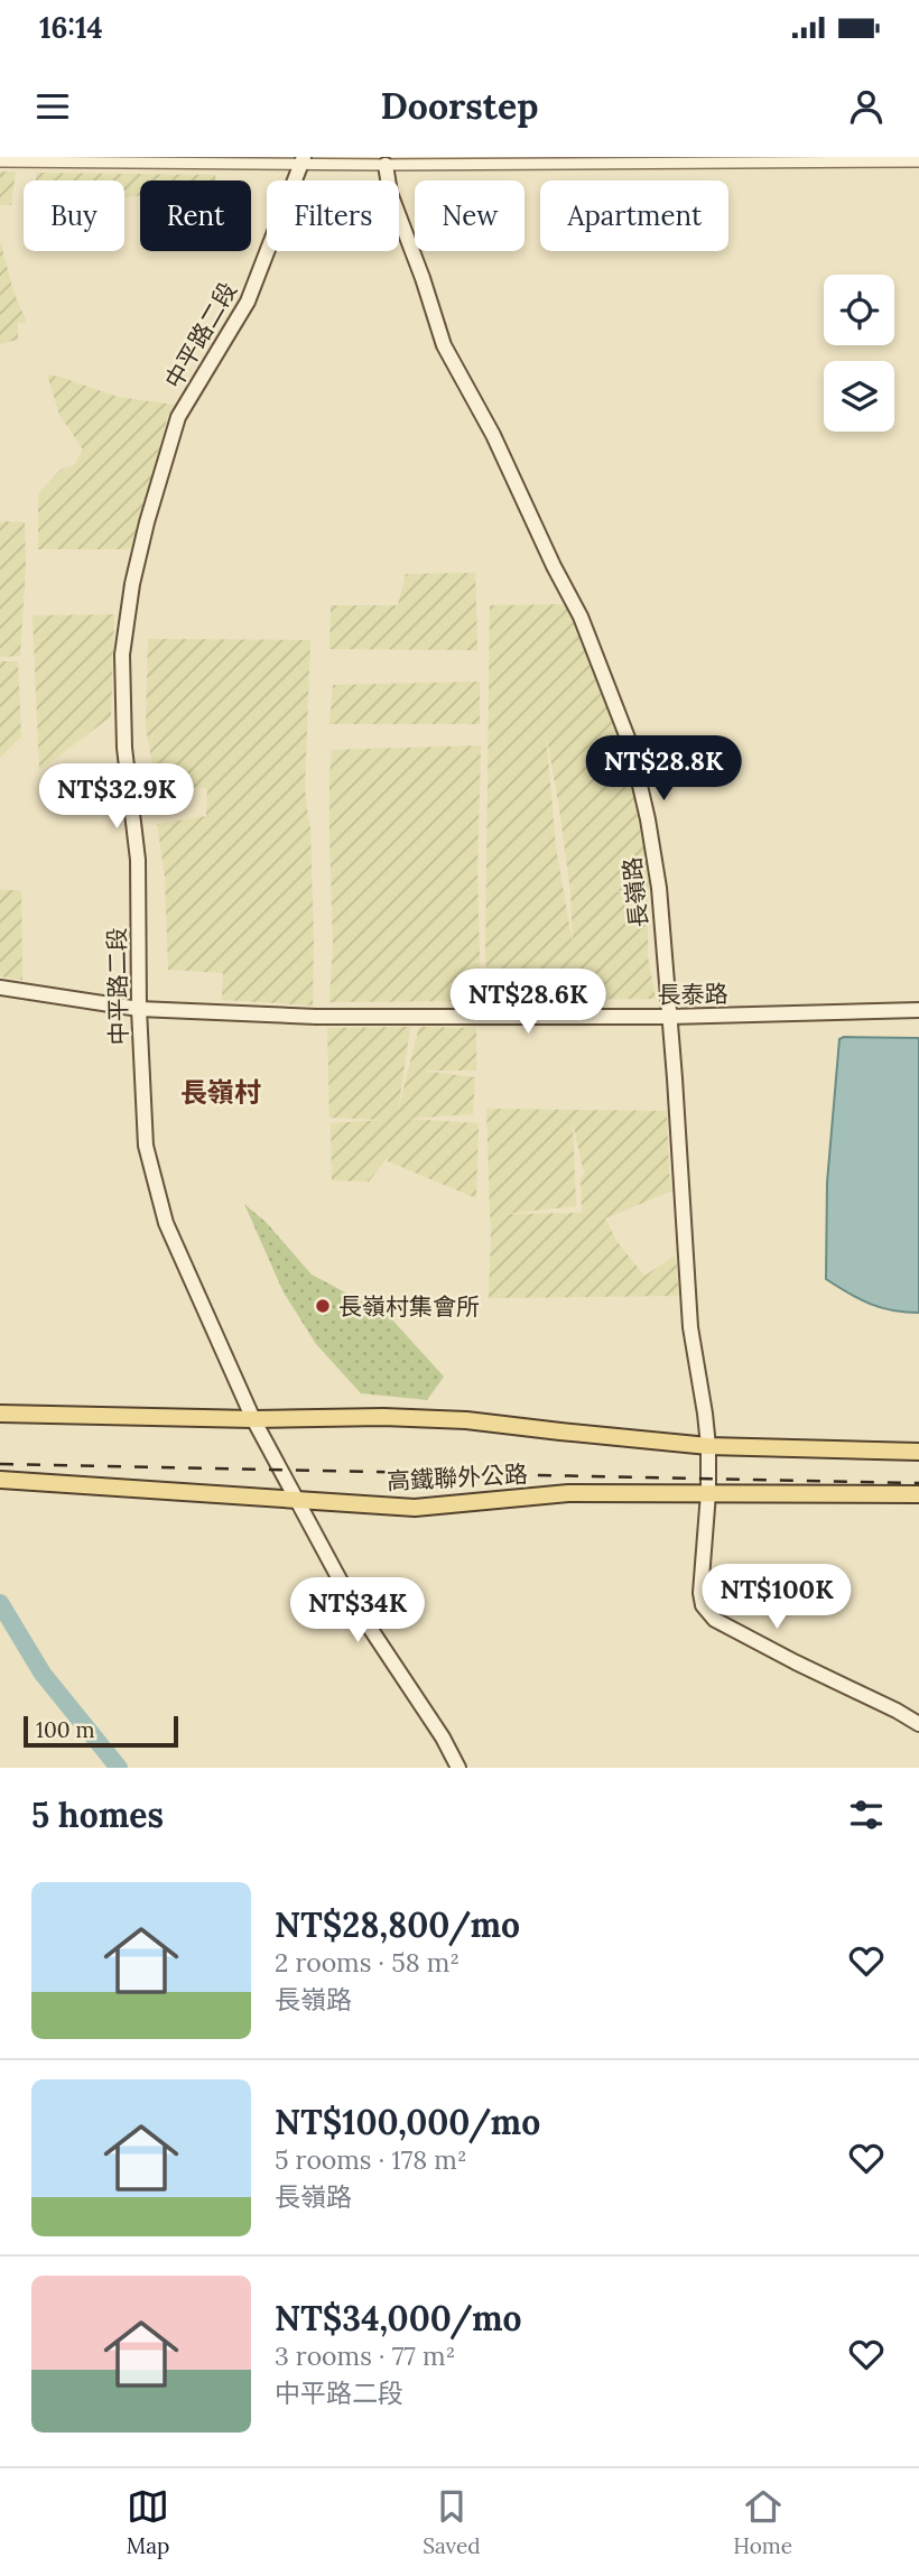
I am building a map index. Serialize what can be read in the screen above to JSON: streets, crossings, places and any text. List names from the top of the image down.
{
  "streets": {
    "main road": ["高鐵聯外公路"],
    "street": ["中平路二段", "長嶺路", "長泰路"]
  },
  "crossings": [
    ["中平路二段", "長泰路"],
    ["中平路二段", "高鐵聯外公路"],
    ["長嶺路", "長泰路"],
    ["長嶺路", "高鐵聯外公路"]
  ],
  "districts": ["長嶺村"],
  "places": ["長嶺村集會所"],
  "scale_bar": "100 m",
  "page": {
    "status": "16:14",
    "header": "Doorstep",
    "chip": [
      "Buy",
      "Rent",
      "Filters",
      "New",
      "Apartment"
    ],
    "price": [
      "NT$28.8K",
      "NT$32.9K",
      "NT$28.6K",
      "NT$100K",
      "NT$34K"
    ],
    "scale": "100 m",
    "heading": "5 homes",
    "list": [
      {
        "name": "NT$28,800/mo",
        "note": "2 rooms · 58 m² · 長嶺路"
      },
      {
        "name": "NT$100,000/mo",
        "note": "5 rooms · 178 m² · 長嶺路"
      },
      {
        "name": "NT$34,000/mo",
        "note": "3 rooms · 77 m² · 中平路二段"
      }
    ],
    "tabs": ["Map", "Saved", "Home"]
  }
}
